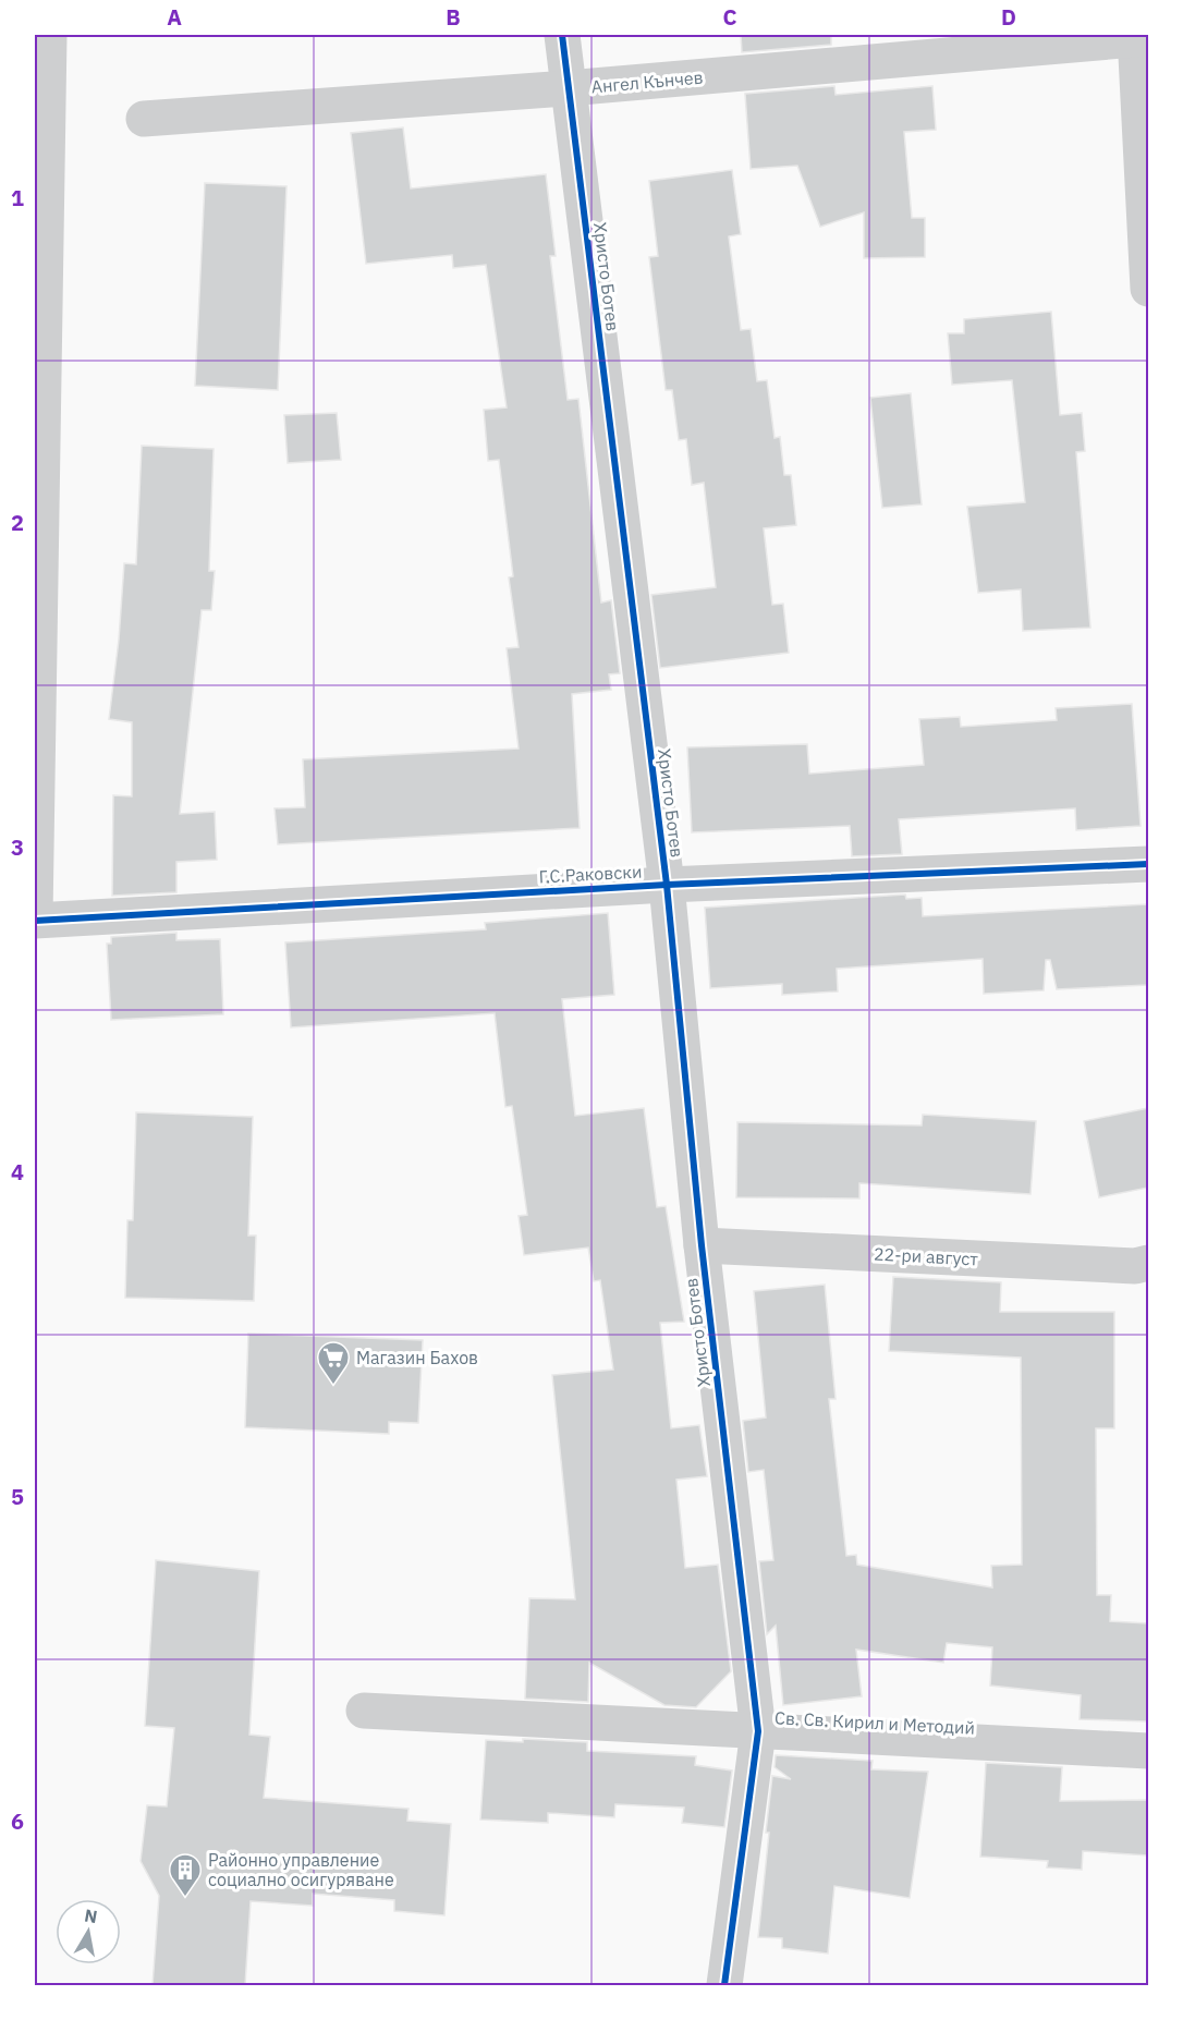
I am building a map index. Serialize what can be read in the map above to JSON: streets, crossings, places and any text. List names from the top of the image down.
{
  "streets": {
    "street": [
      "Ангел Кънчев",
      "Христо Ботев",
      "Г.С.Раковски",
      "22-ри август",
      "Св. Св. Кирил и Методий"
    ]
  },
  "crossings": [
    ["Ангел Кънчев", "Христо Ботев"],
    ["Христо Ботев", "Г.С.Раковски"],
    ["Христо Ботев", "22-ри август"],
    ["Христо Ботев", "Св. Св. Кирил и Методий"]
  ],
  "places": {
    "supermarket": ["Магазин Бахов"],
    "building": ["Районно управление социално осигуряване"]
  },
  "north": "top",
  "grid": {
    "columns": [
      "A",
      "B",
      "C",
      "D"
    ],
    "rows": [
      "1",
      "2",
      "3",
      "4",
      "5",
      "6"
    ]
  }
}
